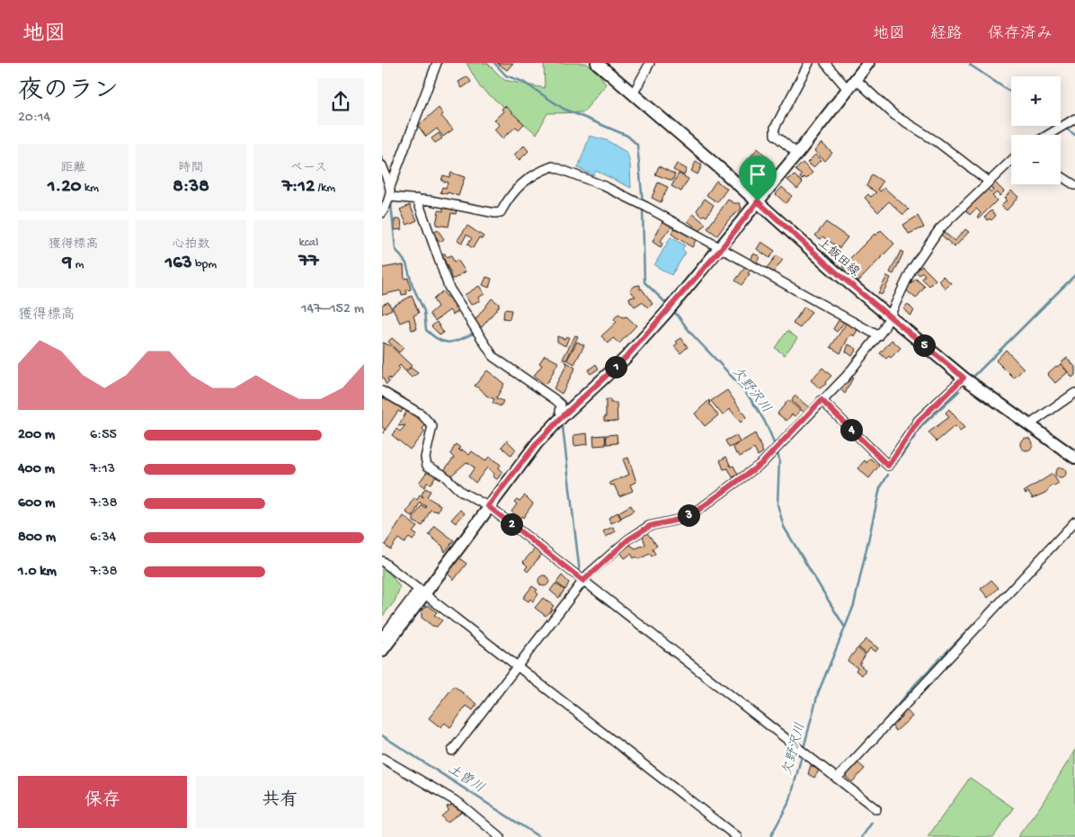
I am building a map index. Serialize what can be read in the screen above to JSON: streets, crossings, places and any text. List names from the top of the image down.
{
  "streets": {
    "street": ["上飯田線"]
  },
  "water": ["欠野沢川", "土曽川"],
  "page": {
    "header": "地図",
    "nav": ["地図", "経路", "保存済み"],
    "heading": ["夜のラン", "20:14"],
    "map_buttons": ["+", "−"],
    "stats": [
      ["距離", "1.20 km"],
      ["時間", "8:38"],
      ["ペース", "7:12 /km"],
      ["獲得標高", "9 m"],
      ["心拍数", "163 bpm"],
      ["kcal", "77"]
    ],
    "chart": ["獲得標高", "147–152 m"],
    "pins": [
      "5",
      "1",
      "4",
      "3",
      "2"
    ],
    "list": [
      {
        "name": "200 m",
        "note": "6:55"
      },
      {
        "name": "400 m",
        "note": "7:13"
      },
      {
        "name": "600 m",
        "note": "7:38"
      },
      {
        "name": "800 m",
        "note": "6:34"
      },
      {
        "name": "1.0 km",
        "note": "7:38"
      }
    ],
    "buttons": ["保存", "共有"]
  }
}
